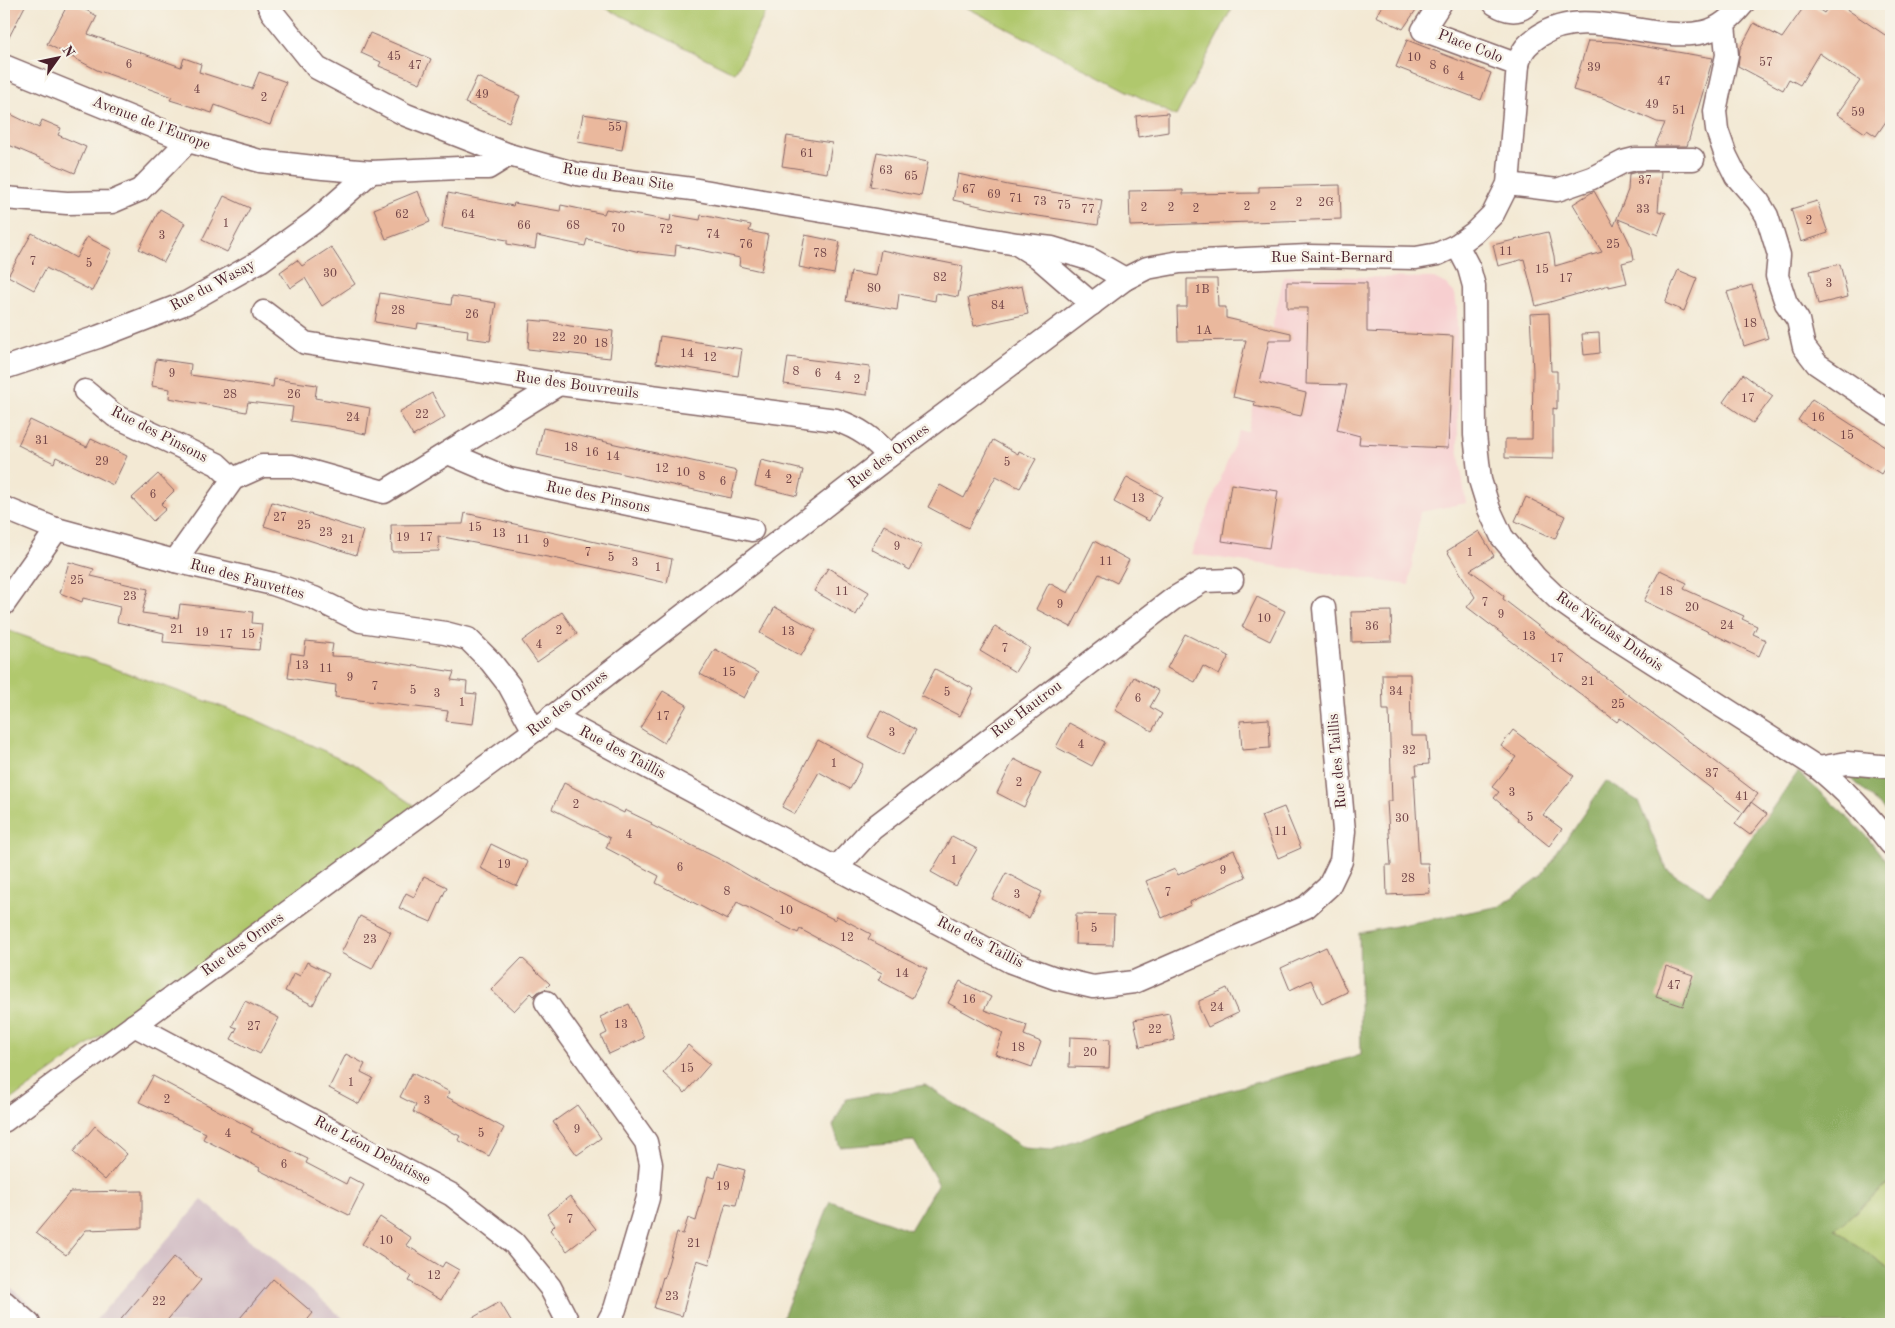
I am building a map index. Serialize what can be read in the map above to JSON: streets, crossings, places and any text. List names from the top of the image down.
{
  "streets": {
    "street": [
      "Place Colo",
      "Avenue de l'Europe",
      "Rue du Beau Site",
      "Rue Saint-Bernard",
      "Rue du Wasay",
      "Rue des Bouvreuils",
      "Rue des Pinsons",
      "Rue des Ormes",
      "Rue des Fauvettes",
      "Rue Nicolas Dubois",
      "Rue Hautrou",
      "Rue des Taillis",
      "Rue Léon Debatisse"
    ]
  },
  "crossings": [
    ["Place Colo", "Rue Saint-Bernard"],
    ["Avenue de l'Europe", "Rue du Beau Site"],
    ["Avenue de l'Europe", "Rue du Wasay"],
    ["Rue du Beau Site", "Rue Saint-Bernard"],
    ["Rue du Beau Site", "Rue des Ormes"],
    ["Rue Saint-Bernard", "Rue des Ormes"],
    ["Rue Saint-Bernard", "Rue Nicolas Dubois"],
    ["Rue des Bouvreuils", "Rue des Ormes"],
    ["Rue des Ormes", "Rue des Fauvettes"],
    ["Rue des Ormes", "Rue des Taillis"],
    ["Rue des Ormes", "Rue Léon Debatisse"],
    ["Rue Hautrou", "Rue des Taillis"]
  ],
  "house_numbers": [
    "45",
    "10",
    "57",
    "6",
    "47",
    "8",
    "39",
    "6",
    "4",
    "47",
    "4",
    "49",
    "2",
    "49",
    "51",
    "59",
    "55",
    "61",
    "63",
    "65",
    "37",
    "67",
    "69",
    "71",
    "73",
    "2",
    "2G",
    "75",
    "2",
    "2",
    "2",
    "2",
    "2",
    "77",
    "33",
    "62",
    "64",
    "2",
    "1",
    "66",
    "68",
    "70",
    "72",
    "74",
    "3",
    "76",
    "25",
    "11",
    "78",
    "7",
    "5",
    "15",
    "30",
    "82",
    "17",
    "3",
    "80",
    "1B",
    "84",
    "28",
    "26",
    "18",
    "1A",
    "22",
    "20",
    "18",
    "14",
    "12",
    "8",
    "9",
    "6",
    "4",
    "2",
    "28",
    "26",
    "17",
    "22",
    "24",
    "16",
    "15",
    "31",
    "18",
    "16",
    "14",
    "29",
    "5",
    "12",
    "10",
    "4",
    "8",
    "2",
    "6",
    "6",
    "13",
    "27",
    "25",
    "15",
    "23",
    "13",
    "19",
    "17",
    "21",
    "11",
    "9",
    "9",
    "7",
    "1",
    "5",
    "11",
    "3",
    "1",
    "25",
    "11",
    "18",
    "23",
    "7",
    "9",
    "20",
    "9",
    "10",
    "24",
    "36",
    "21",
    "2",
    "13",
    "19",
    "17",
    "15",
    "13",
    "4",
    "7",
    "17",
    "13",
    "11",
    "15",
    "9",
    "21",
    "7",
    "5",
    "34",
    "5",
    "3",
    "6",
    "1",
    "25",
    "17",
    "3",
    "4",
    "32",
    "1",
    "37",
    "2",
    "3",
    "41",
    "2",
    "5",
    "30",
    "11",
    "4",
    "1",
    "19",
    "6",
    "9",
    "28",
    "8",
    "7",
    "3",
    "10",
    "5",
    "12",
    "23",
    "14",
    "47",
    "16",
    "24",
    "13",
    "27",
    "22",
    "18",
    "20",
    "15",
    "1",
    "2",
    "3",
    "9",
    "4",
    "5",
    "6",
    "19",
    "7",
    "10",
    "21",
    "12",
    "23",
    "22"
  ],
  "north": "top right"
}
